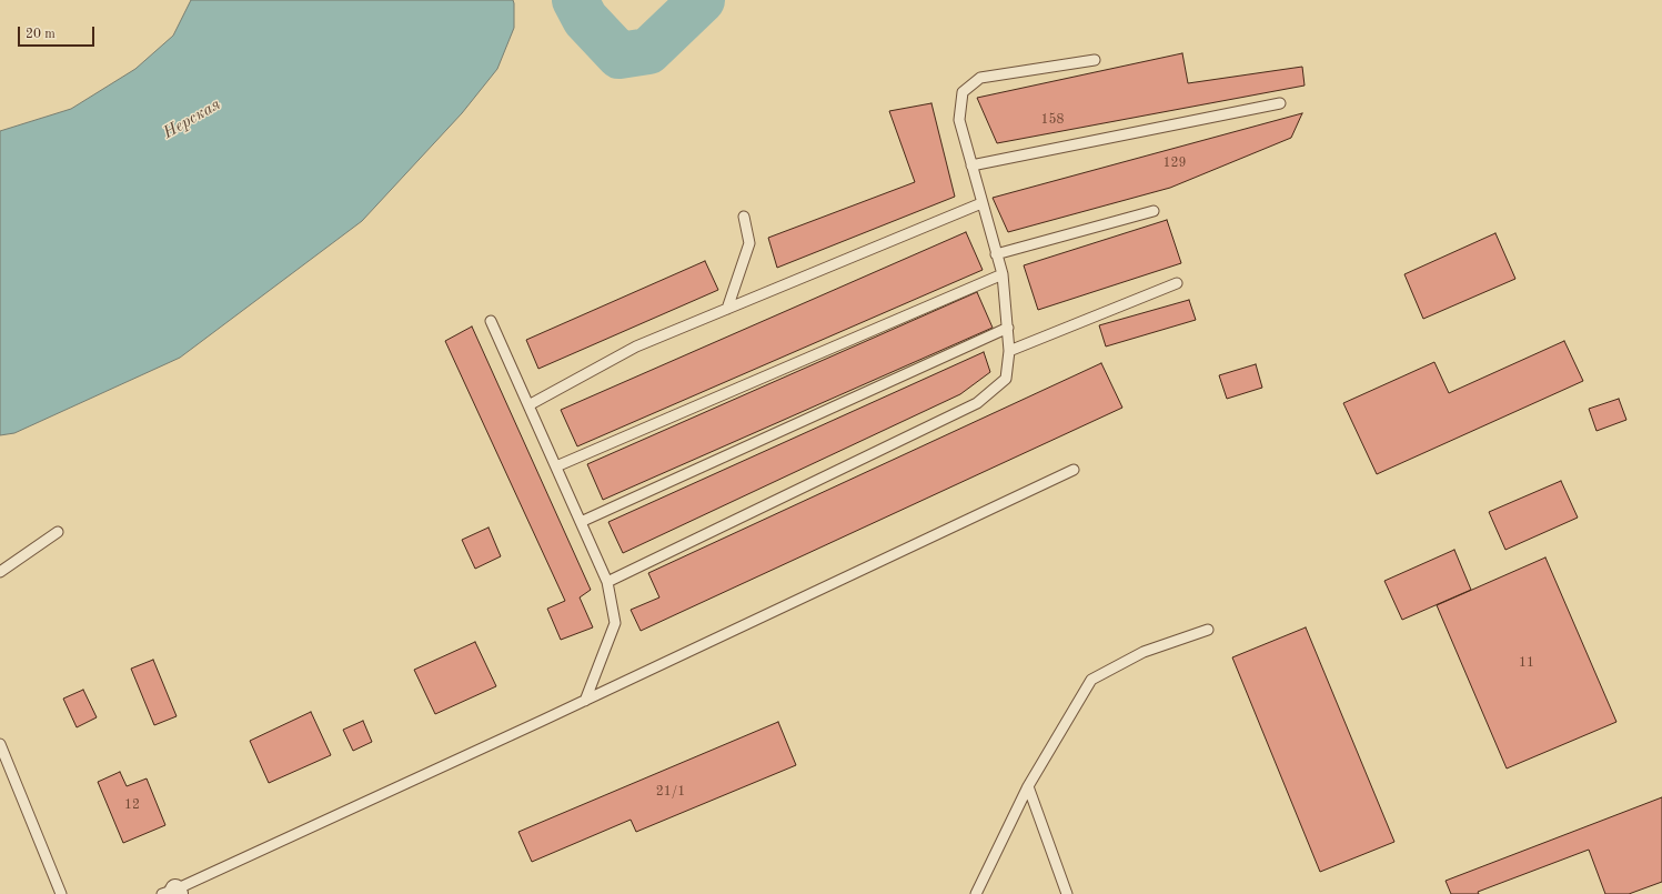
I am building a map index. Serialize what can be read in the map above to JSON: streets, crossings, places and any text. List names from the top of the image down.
{
  "water": ["Нерская"],
  "house_numbers": [
    "158",
    "129",
    "11",
    "21/1",
    "12"
  ],
  "scale_bar": "20 m"
}
